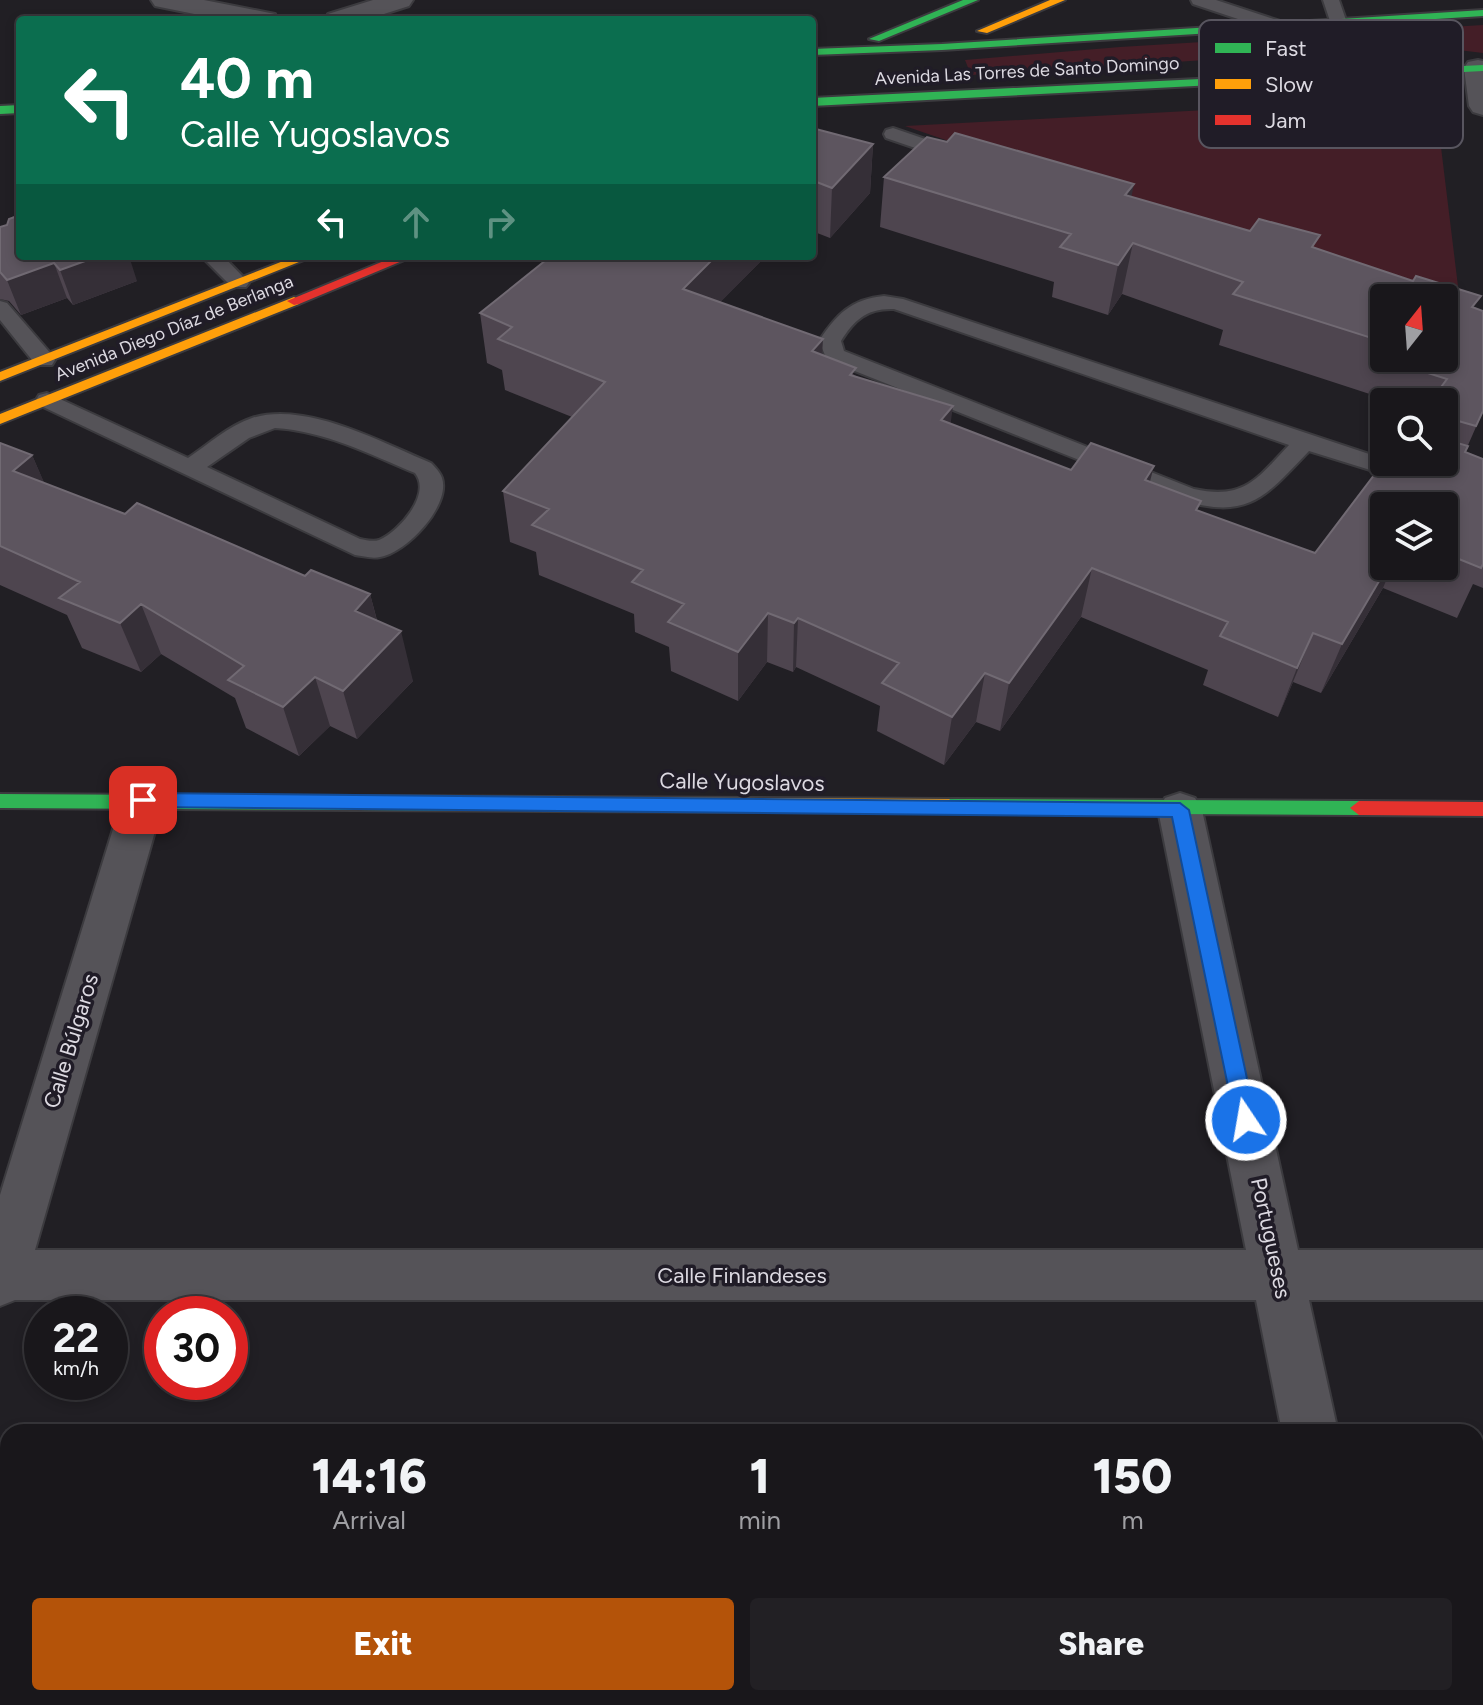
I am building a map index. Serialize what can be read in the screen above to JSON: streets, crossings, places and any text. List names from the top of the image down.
{
  "streets": {
    "street": [
      "Avenida Las Torres de Santo Domingo",
      "Avenida Diego Díaz de Berlanga",
      "Calle Yugoslavos",
      "Calle Búlgaros",
      "Portugueses",
      "Calle Finlandeses"
    ]
  },
  "crossings": [
    ["Calle Yugoslavos", "Calle Búlgaros"],
    ["Calle Yugoslavos", "Portugueses"],
    ["Calle Búlgaros", "Calle Finlandeses"],
    ["Portugueses", "Calle Finlandeses"]
  ],
  "legend": ["Fast", "Slow", "Jam"],
  "north": "top",
  "page": {
    "turn": ["40 m", "Calle Yugoslavos"],
    "speed": "22 km/h",
    "limit": "30",
    "eta": [
      "14:16",
      "Arrival",
      "1",
      "min",
      "150",
      "m"
    ],
    "buttons": ["Exit", "Share"]
  }
}
